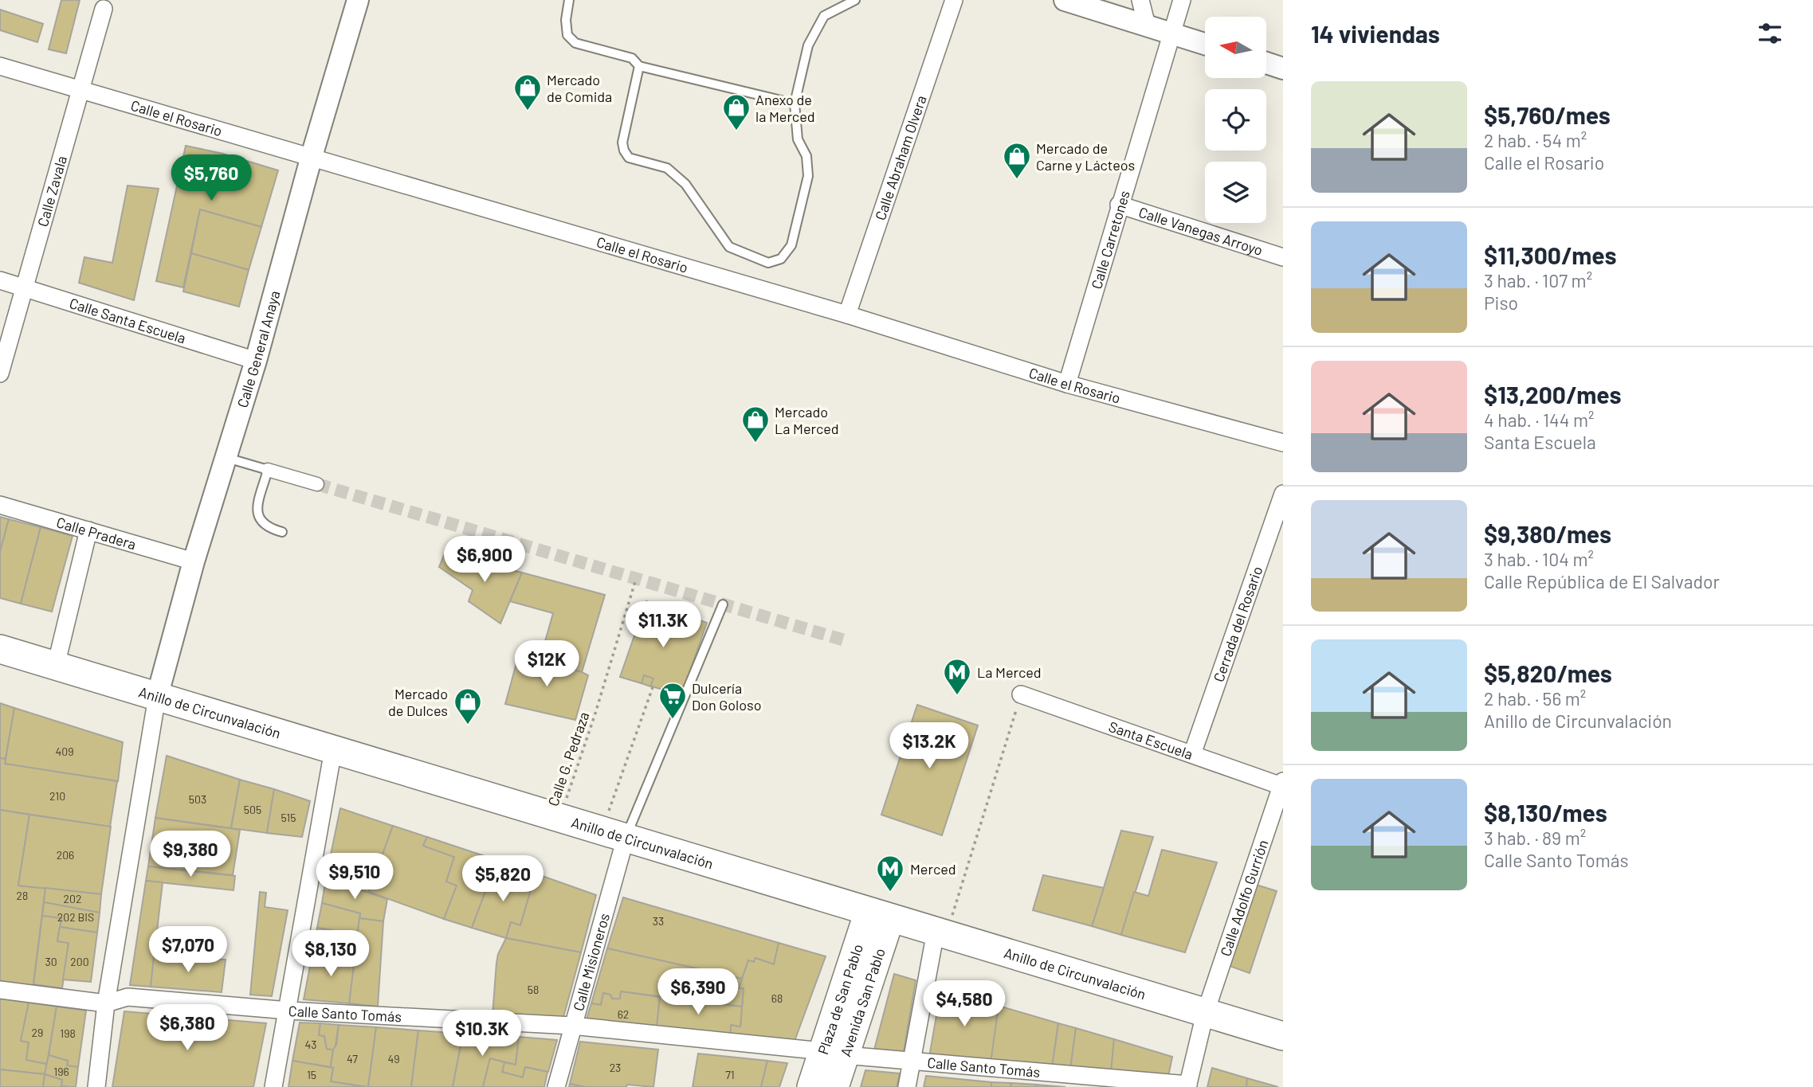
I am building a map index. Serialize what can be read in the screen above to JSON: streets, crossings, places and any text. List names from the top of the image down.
{
  "streets": {
    "main road": ["Anillo de Circunvalación", "Plaza de San Pablo", "Avenida San Pablo"],
    "street": [
      "Calle el Rosario",
      "Calle Abraham Olvera",
      "Calle Zavala",
      "Calle Vanegas Arroyo",
      "Calle Carretones",
      "Calle Santa Escuela",
      "Calle General Anaya",
      "Calle Pradera",
      "Cerrada del Rosario",
      "Santa Escuela",
      "Calle Adolfo Gurrión",
      "Calle Misioneros",
      "Calle Santo Tomás"
    ],
    "path": ["Calle G. Pedraza"]
  },
  "crossings": [
    ["Calle el Rosario", "Calle Abraham Olvera"],
    ["Calle el Rosario", "Calle Zavala"],
    ["Calle el Rosario", "Calle Carretones"],
    ["Calle el Rosario", "Calle General Anaya"],
    ["Calle Zavala", "Calle Santa Escuela"],
    ["Calle Vanegas Arroyo", "Calle Carretones"],
    ["Calle Santa Escuela", "Calle General Anaya"],
    ["Calle General Anaya", "Calle Pradera"],
    ["Calle General Anaya", "Anillo de Circunvalación"],
    ["Cerrada del Rosario", "Santa Escuela"],
    ["Anillo de Circunvalación", "Calle G. Pedraza"],
    ["Anillo de Circunvalación", "Calle Adolfo Gurrión"],
    ["Anillo de Circunvalación", "Calle Misioneros"],
    ["Anillo de Circunvalación", "Plaza de San Pablo"],
    ["Santa Escuela", "Calle Adolfo Gurrión"],
    ["Calle Adolfo Gurrión", "Calle Santo Tomás"],
    ["Calle Misioneros", "Calle Santo Tomás"],
    ["Plaza de San Pablo", "Avenida San Pablo"],
    ["Plaza de San Pablo", "Calle Santo Tomás"],
    ["Avenida San Pablo", "Calle Santo Tomás"]
  ],
  "places": {
    "shop": [
      "Mercado de Comida",
      "Anexo de la Merced",
      "Mercado de Carne y Lácteos",
      "Mercado La Merced",
      "Mercado de Dulces"
    ],
    "metro station": ["La Merced", "Merced"],
    "supermarket": ["Dulcería Don Goloso"]
  },
  "house_numbers": [
    "409",
    "210",
    "503",
    "505",
    "515",
    "206",
    "28",
    "202",
    "202 BIS",
    "33",
    "30",
    "200",
    "58",
    "68",
    "62",
    "29",
    "198",
    "43",
    "47",
    "49",
    "23",
    "196",
    "15",
    "71"
  ],
  "north": "left",
  "page": {
    "heading": "14 viviendas",
    "list": [
      {
        "name": "$5,760/mes",
        "note": "2 hab. · 54 m² · Calle el Rosario"
      },
      {
        "name": "$11,300/mes",
        "note": "3 hab. · 107 m² · Piso"
      },
      {
        "name": "$13,200/mes",
        "note": "4 hab. · 144 m² · Santa Escuela"
      },
      {
        "name": "$9,380/mes",
        "note": "3 hab. · 104 m² · Calle República de El Salvador"
      },
      {
        "name": "$5,820/mes",
        "note": "2 hab. · 56 m² · Anillo de Circunvalación"
      },
      {
        "name": "$8,130/mes",
        "note": "3 hab. · 89 m² · Calle Santo Tomás"
      }
    ],
    "price": [
      "$5,760",
      "$6,900",
      "$11.3K",
      "$12K",
      "$13.2K",
      "$9,380",
      "$9,510",
      "$5,820",
      "$7,070",
      "$8,130",
      "$6,390",
      "$4,580",
      "$6,380",
      "$10.3K"
    ]
  }
}
